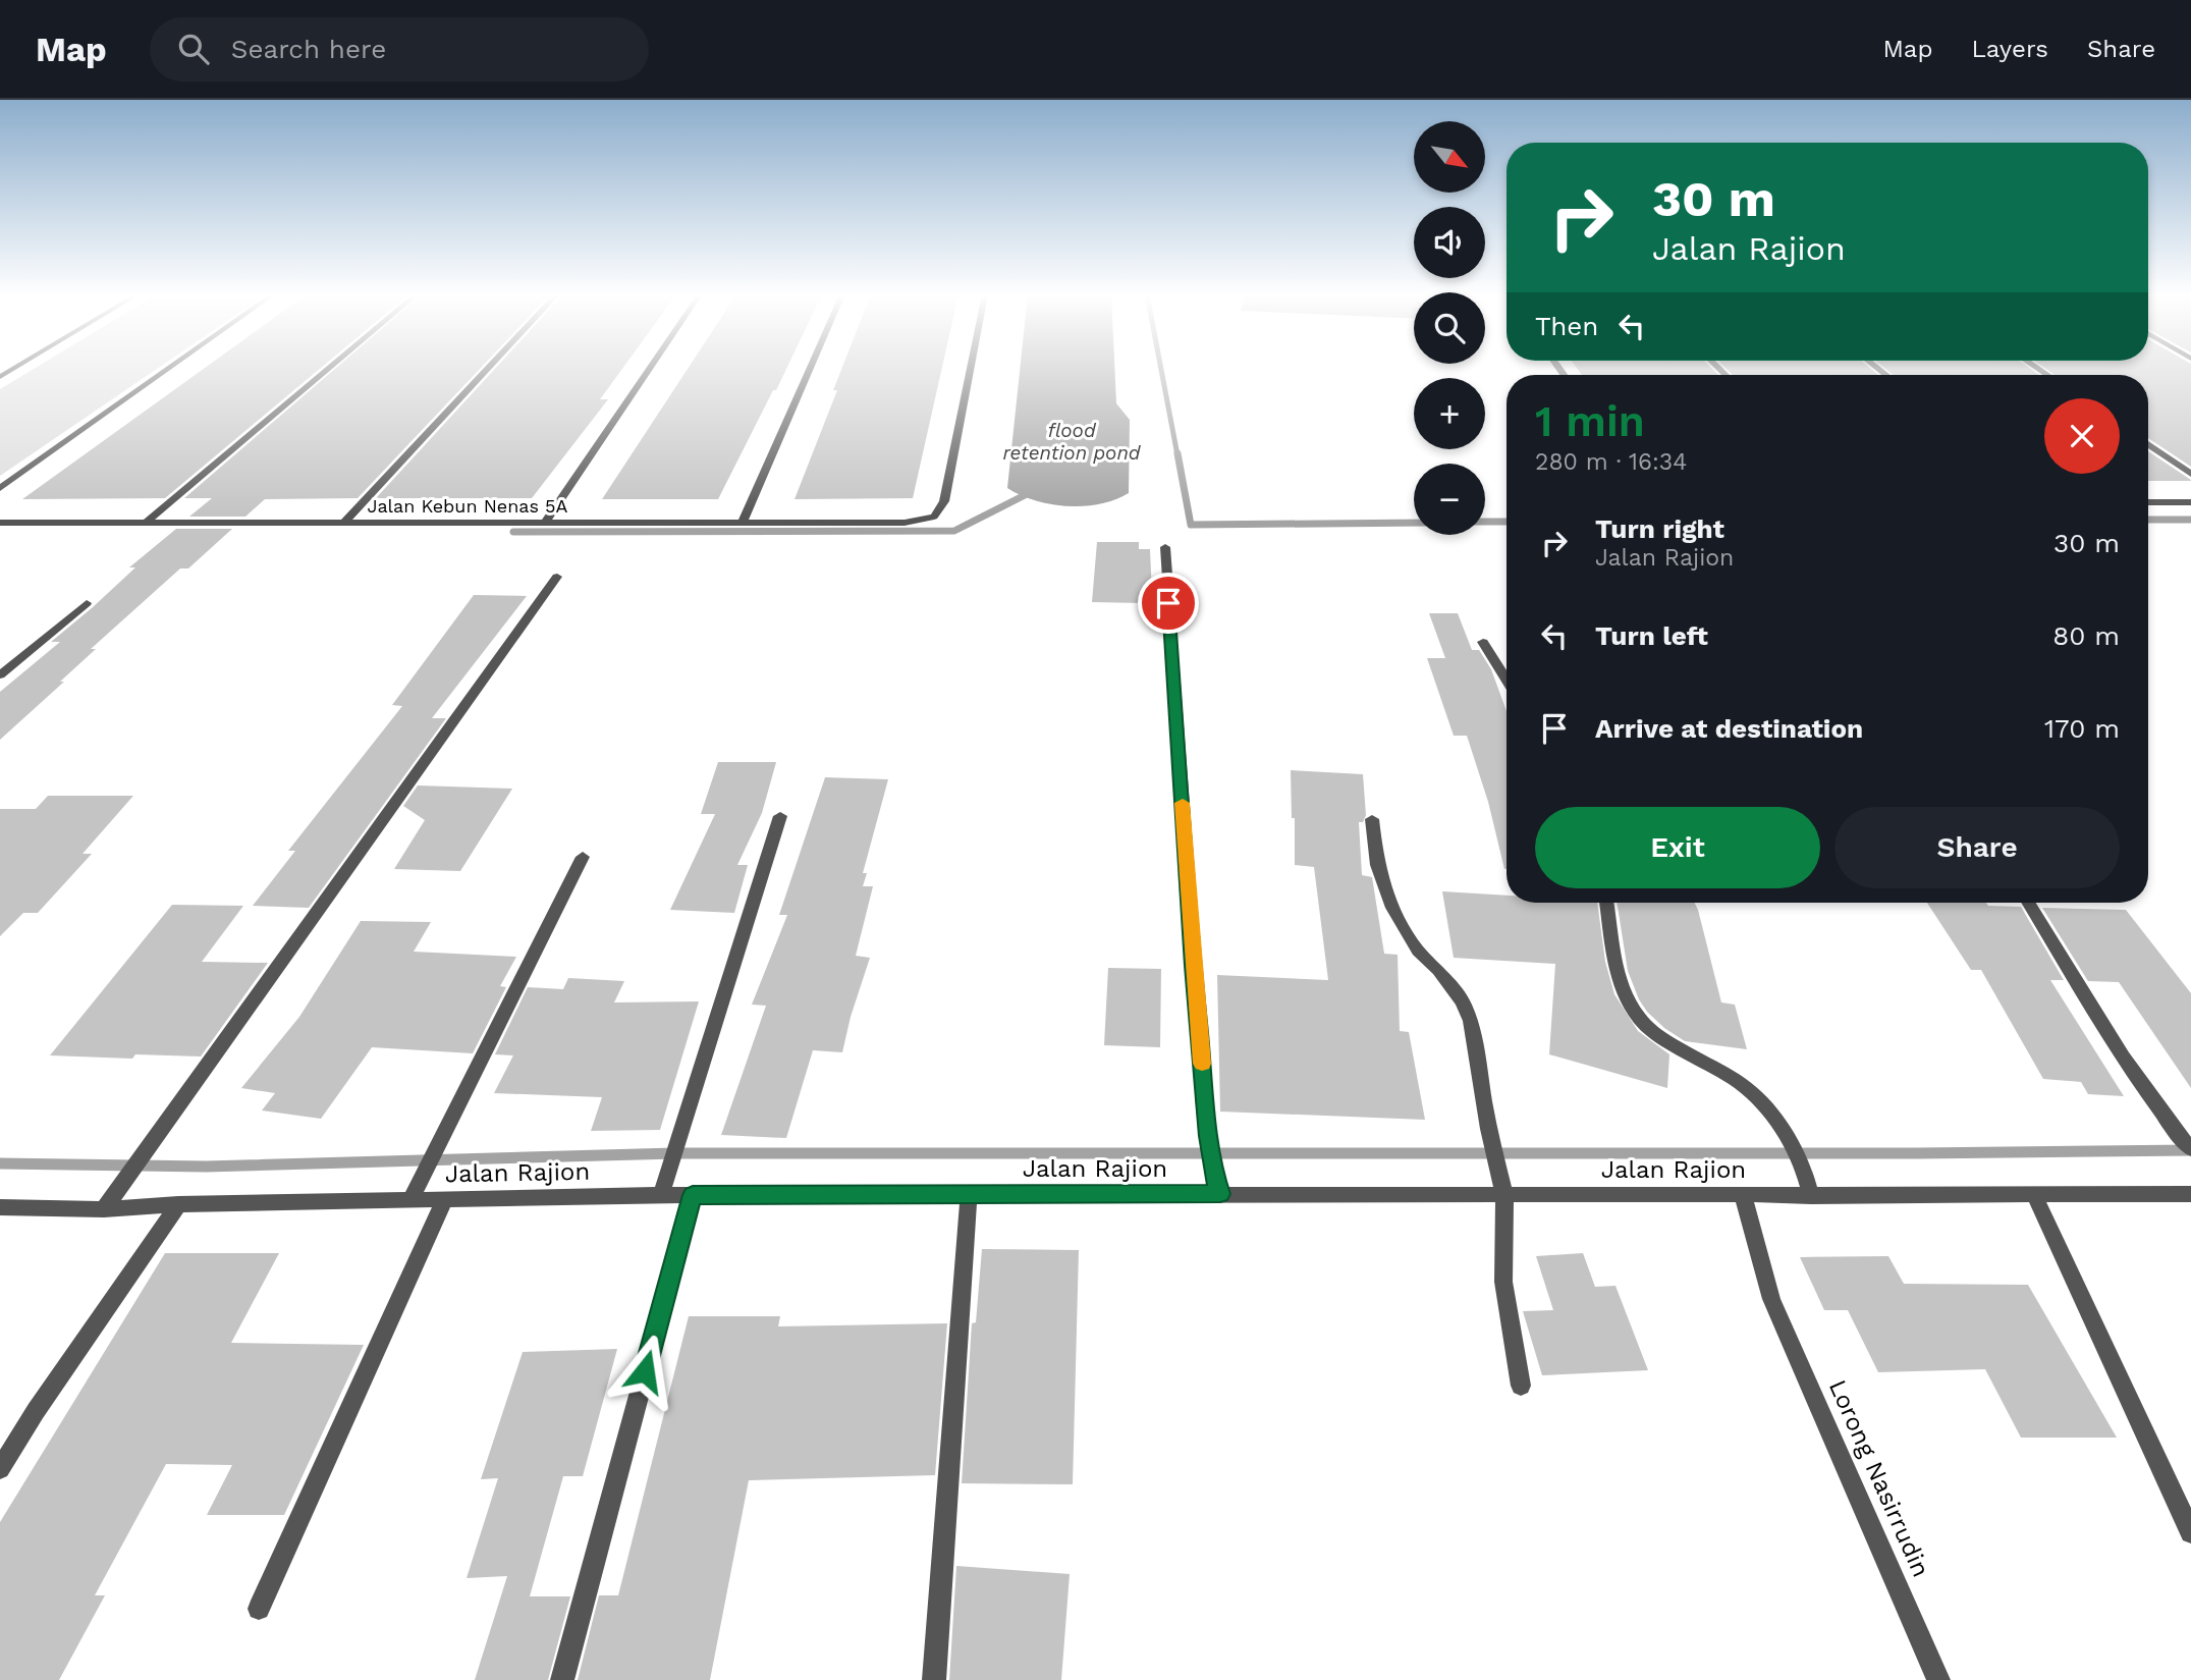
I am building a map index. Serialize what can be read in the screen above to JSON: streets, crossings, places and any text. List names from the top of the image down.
{
  "streets": {
    "street": ["Jalan Kebun Nenas 5A", "Jalan Rajion", "Lorong Nasirrudin"]
  },
  "crossings": [
    ["Jalan Rajion", "Lorong Nasirrudin"]
  ],
  "water": ["flood retention pond"],
  "north": "bottom right",
  "page": {
    "header": "Map",
    "search": "Search here",
    "nav": ["Map", "Layers", "Share"],
    "map_buttons": ["+", "−"],
    "turn": ["30 m", "Jalan Rajion"],
    "then": "Then",
    "heading": ["1 min", "280 m · 16:34"],
    "list": [
      {
        "name": "Turn right",
        "note": "Jalan Rajion",
        "value": "30 m"
      },
      {
        "name": "Turn left",
        "value": "80 m"
      },
      {
        "name": "Arrive at destination",
        "value": "170 m"
      }
    ],
    "buttons": ["Exit", "Share"]
  }
}
